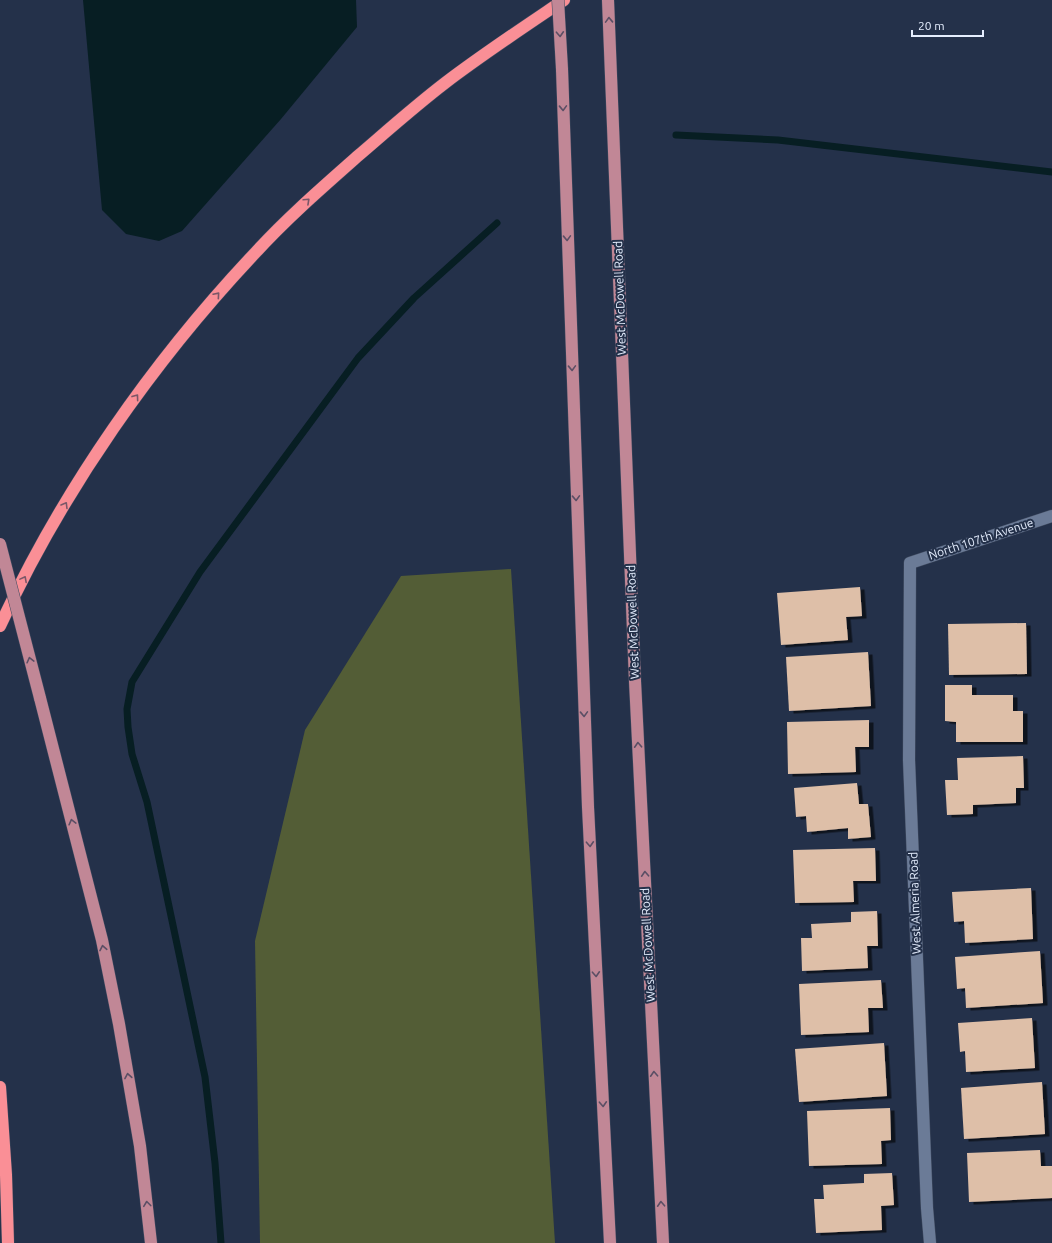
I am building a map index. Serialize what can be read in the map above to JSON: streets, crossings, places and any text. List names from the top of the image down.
{
  "streets": {
    "main road": ["West McDowell Road"],
    "street": ["North 107th Avenue", "West Almeria Road"]
  },
  "crossings": [
    ["North 107th Avenue", "West Almeria Road"]
  ],
  "scale_bar": "20 m"
}
